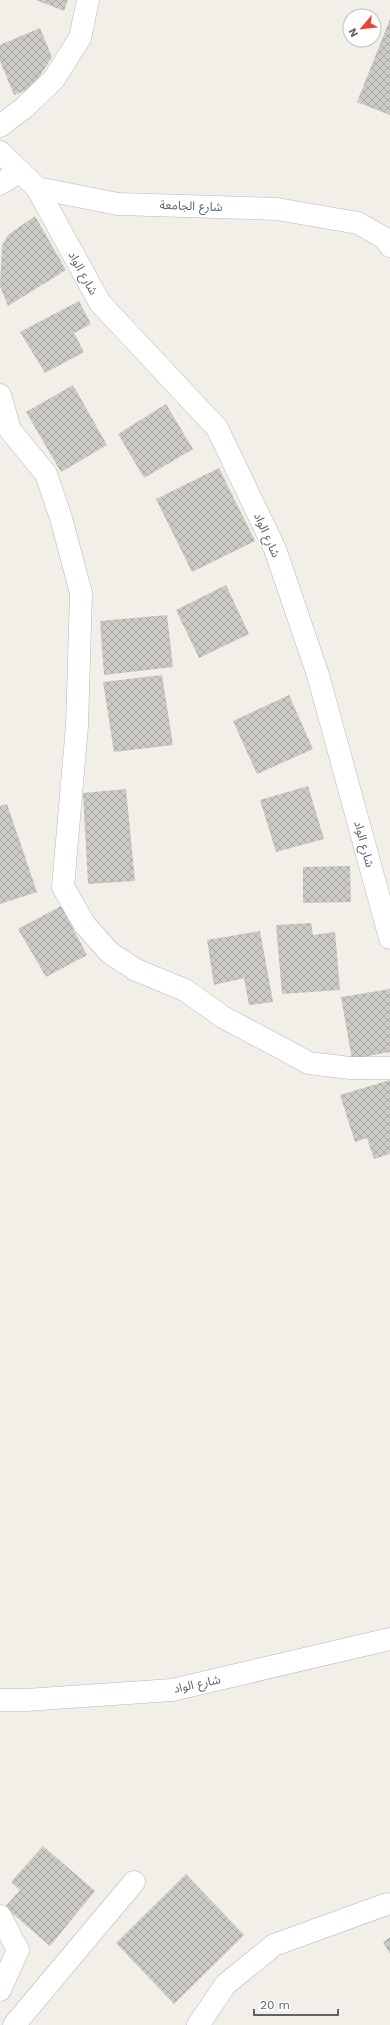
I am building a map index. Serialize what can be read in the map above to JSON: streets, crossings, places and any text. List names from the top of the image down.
{
  "streets": {
    "street": ["شارع الجامعة", "شارع الواد"]
  },
  "crossings": [
    ["شارع الجامعة", "شارع الواد"]
  ],
  "scale_bar": "20 m",
  "north": "bottom left"
}
